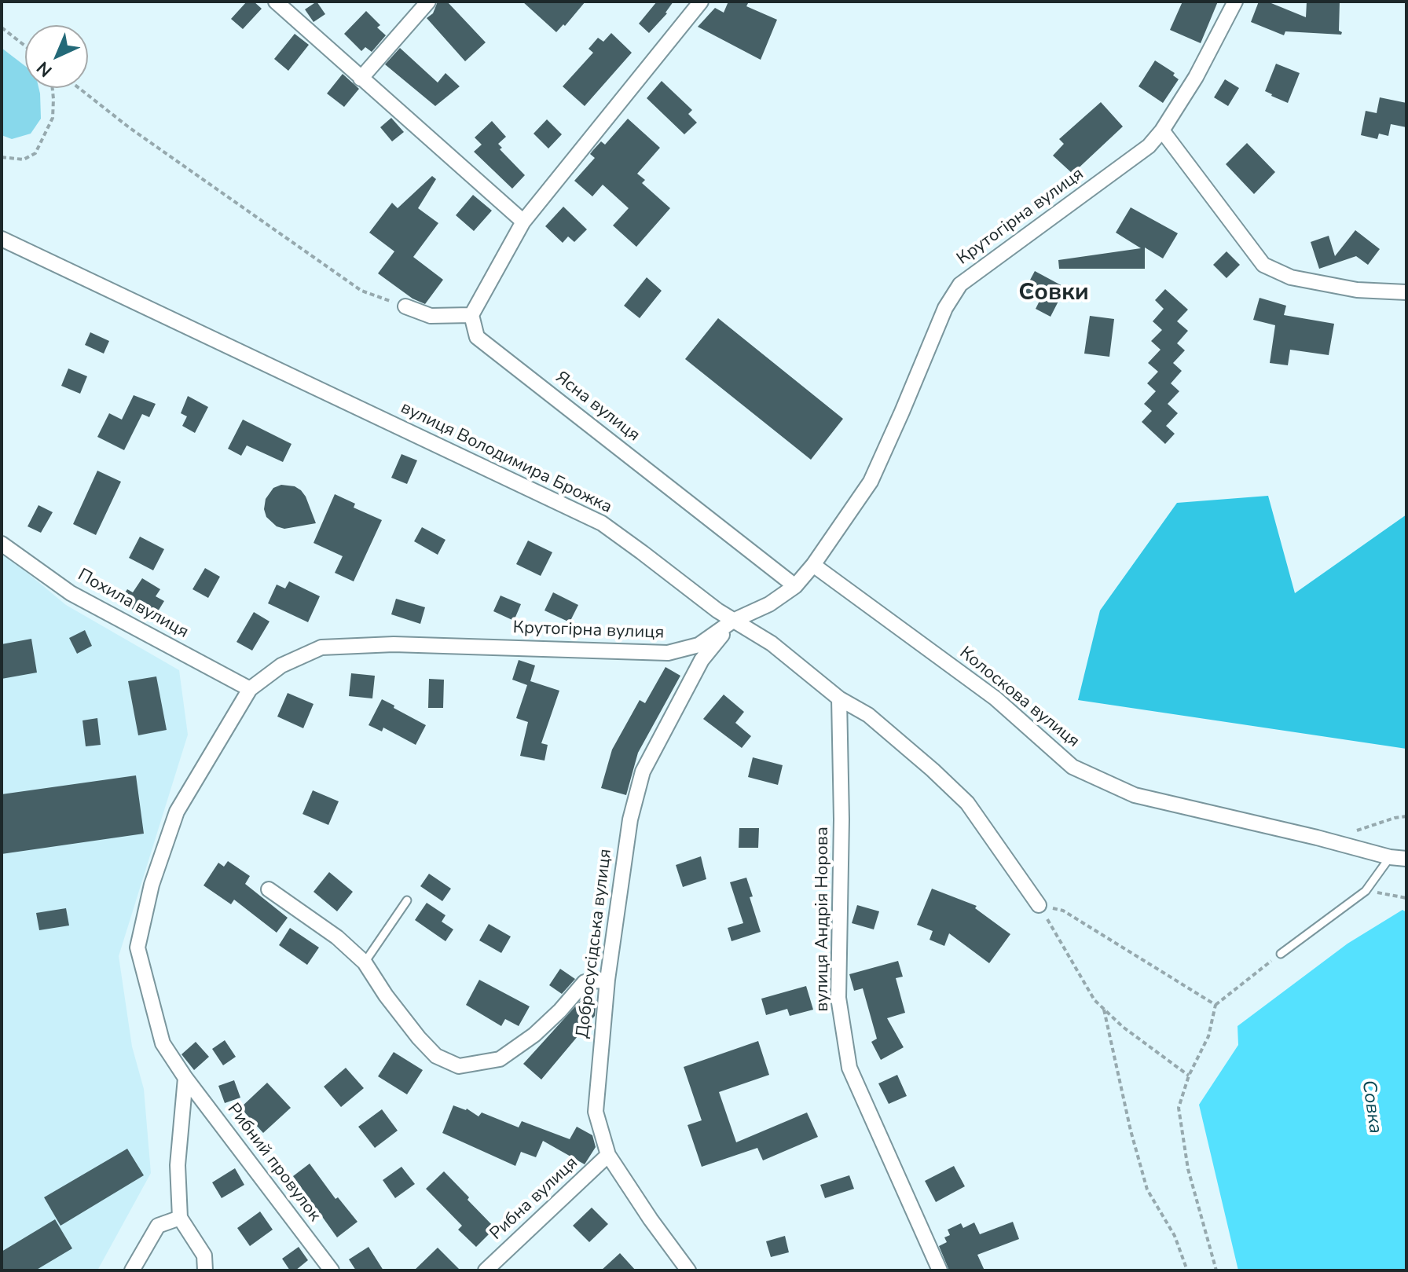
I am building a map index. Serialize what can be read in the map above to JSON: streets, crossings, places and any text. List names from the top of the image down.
{
  "streets": {
    "street": [
      "Крутогірна вулиця",
      "Ясна вулиця",
      "вулиця Володимира Брожка",
      "Похила вулиця",
      "Колоскова вулиця",
      "вулиця Андрія Норова",
      "Добросусідська вулиця",
      "Рибний провулок",
      "Рибна вулиця"
    ]
  },
  "crossings": [
    ["Крутогірна вулиця", "Ясна вулиця"],
    ["Крутогірна вулиця", "вулиця Володимира Брожка"],
    ["Крутогірна вулиця", "Похила вулиця"],
    ["Крутогірна вулиця", "Колоскова вулиця"],
    ["Крутогірна вулиця", "Добросусідська вулиця"],
    ["Крутогірна вулиця", "Рибний провулок"],
    ["вулиця Володимира Брожка", "вулиця Андрія Норова"],
    ["вулиця Володимира Брожка", "Добросусідська вулиця"],
    ["Добросусідська вулиця", "Рибна вулиця"]
  ],
  "districts": ["Совки"],
  "water": ["Совка"],
  "north": "bottom left"
}
